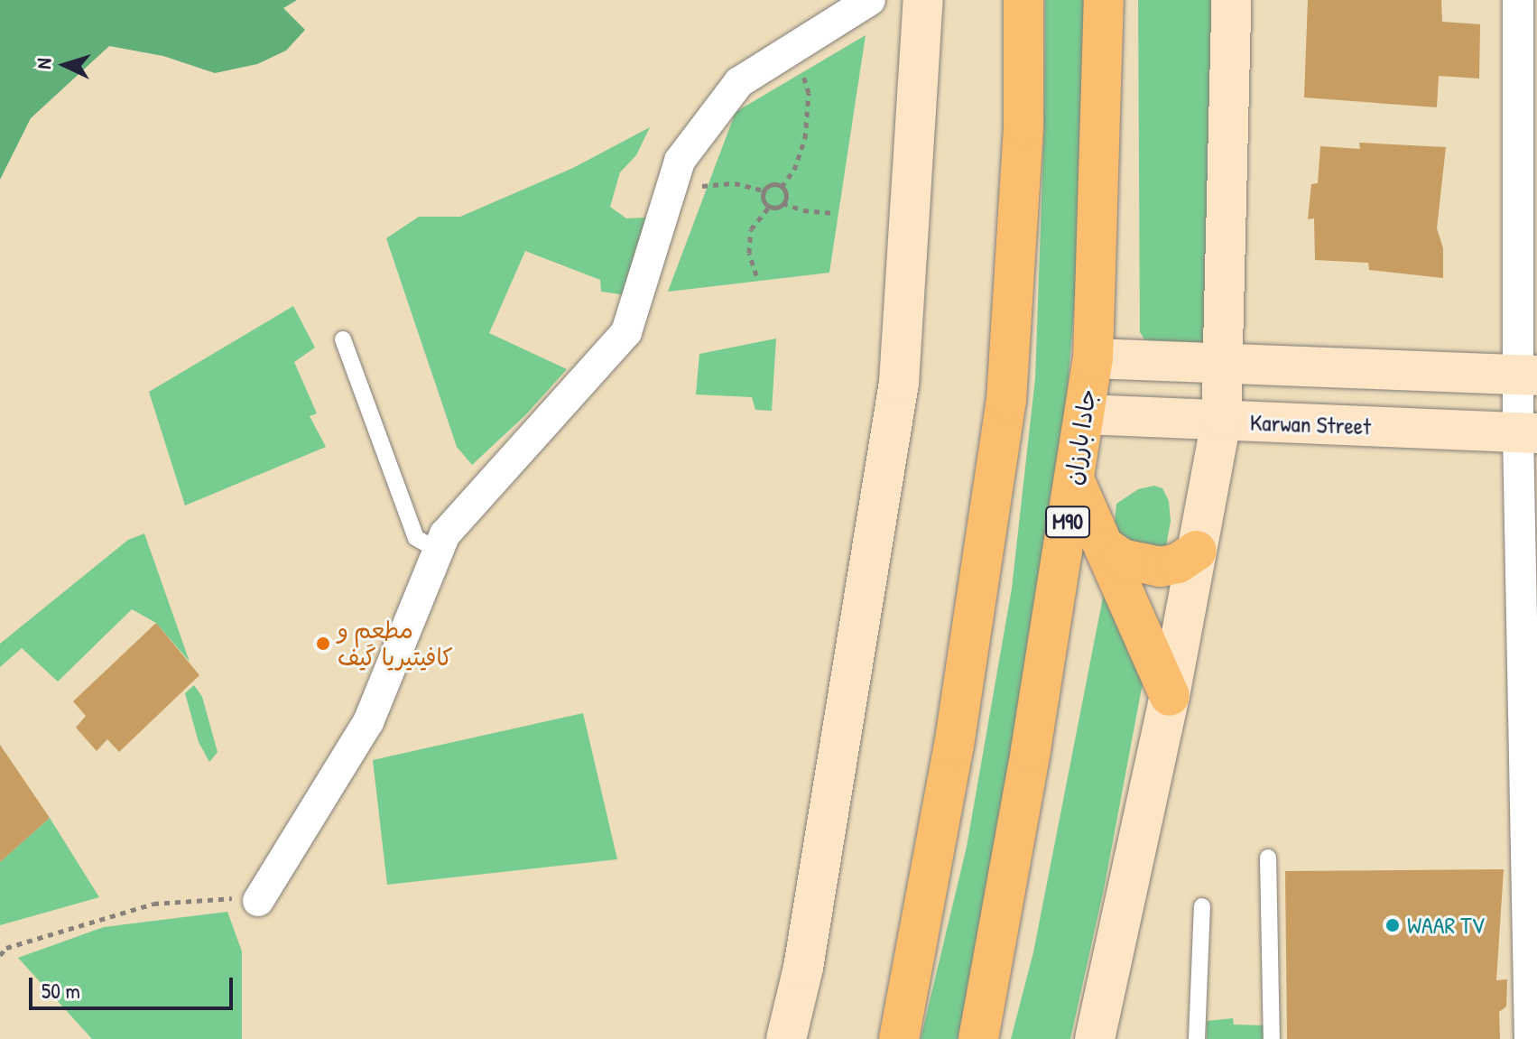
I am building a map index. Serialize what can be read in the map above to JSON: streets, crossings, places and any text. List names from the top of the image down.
{
  "streets": {
    "highway": ["جادا بارزان", "M90"],
    "main road": ["Karwan Street"]
  },
  "crossings": [
    ["Karwan Street", "جادا بارزان"]
  ],
  "places": ["مطعم و كافيتيريا كَيف", "WAAR TV"],
  "scale_bar": "50 m",
  "north": "left"
}
